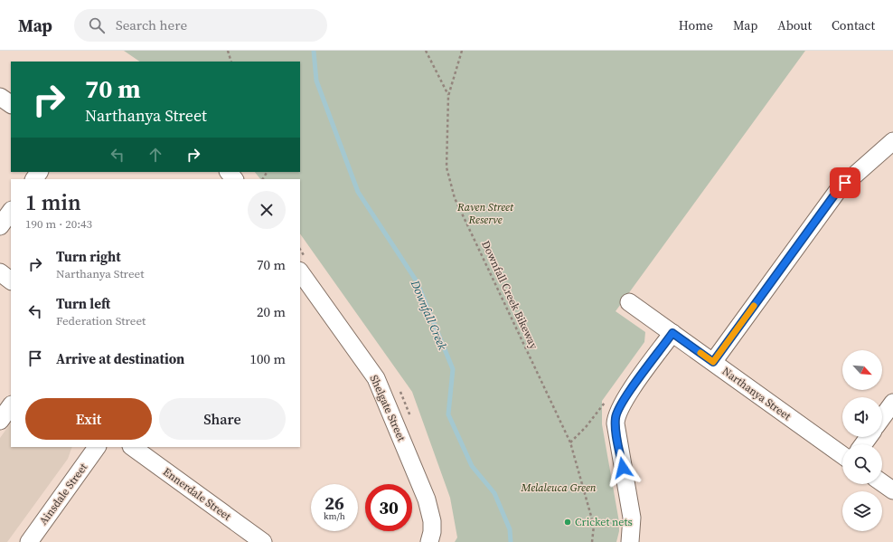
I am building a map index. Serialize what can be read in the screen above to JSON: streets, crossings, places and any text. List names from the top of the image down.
{
  "streets": {
    "street": [
      "Narthanya Street",
      "Shelgate Street",
      "Ainsdale Street",
      "Ennerdale Street"
    ],
    "path": ["Downfall Creek Bikeway"]
  },
  "water": ["Downfall Creek"],
  "parks": ["Raven Street Reserve", "Melaleuca Green"],
  "places": ["Cricket nets"],
  "north": "bottom right",
  "page": {
    "header": "Map",
    "search": "Search here",
    "nav": [
      "Home",
      "Map",
      "About",
      "Contact"
    ],
    "turn": ["70 m", "Narthanya Street"],
    "heading": ["1 min", "190 m · 20:43"],
    "list": [
      {
        "name": "Turn right",
        "note": "Narthanya Street",
        "value": "70 m"
      },
      {
        "name": "Turn left",
        "note": "Federation Street",
        "value": "20 m"
      },
      {
        "name": "Arrive at destination",
        "value": "100 m"
      }
    ],
    "buttons": ["Exit", "Share"],
    "speed": "26 km/h",
    "limit": "30"
  }
}
